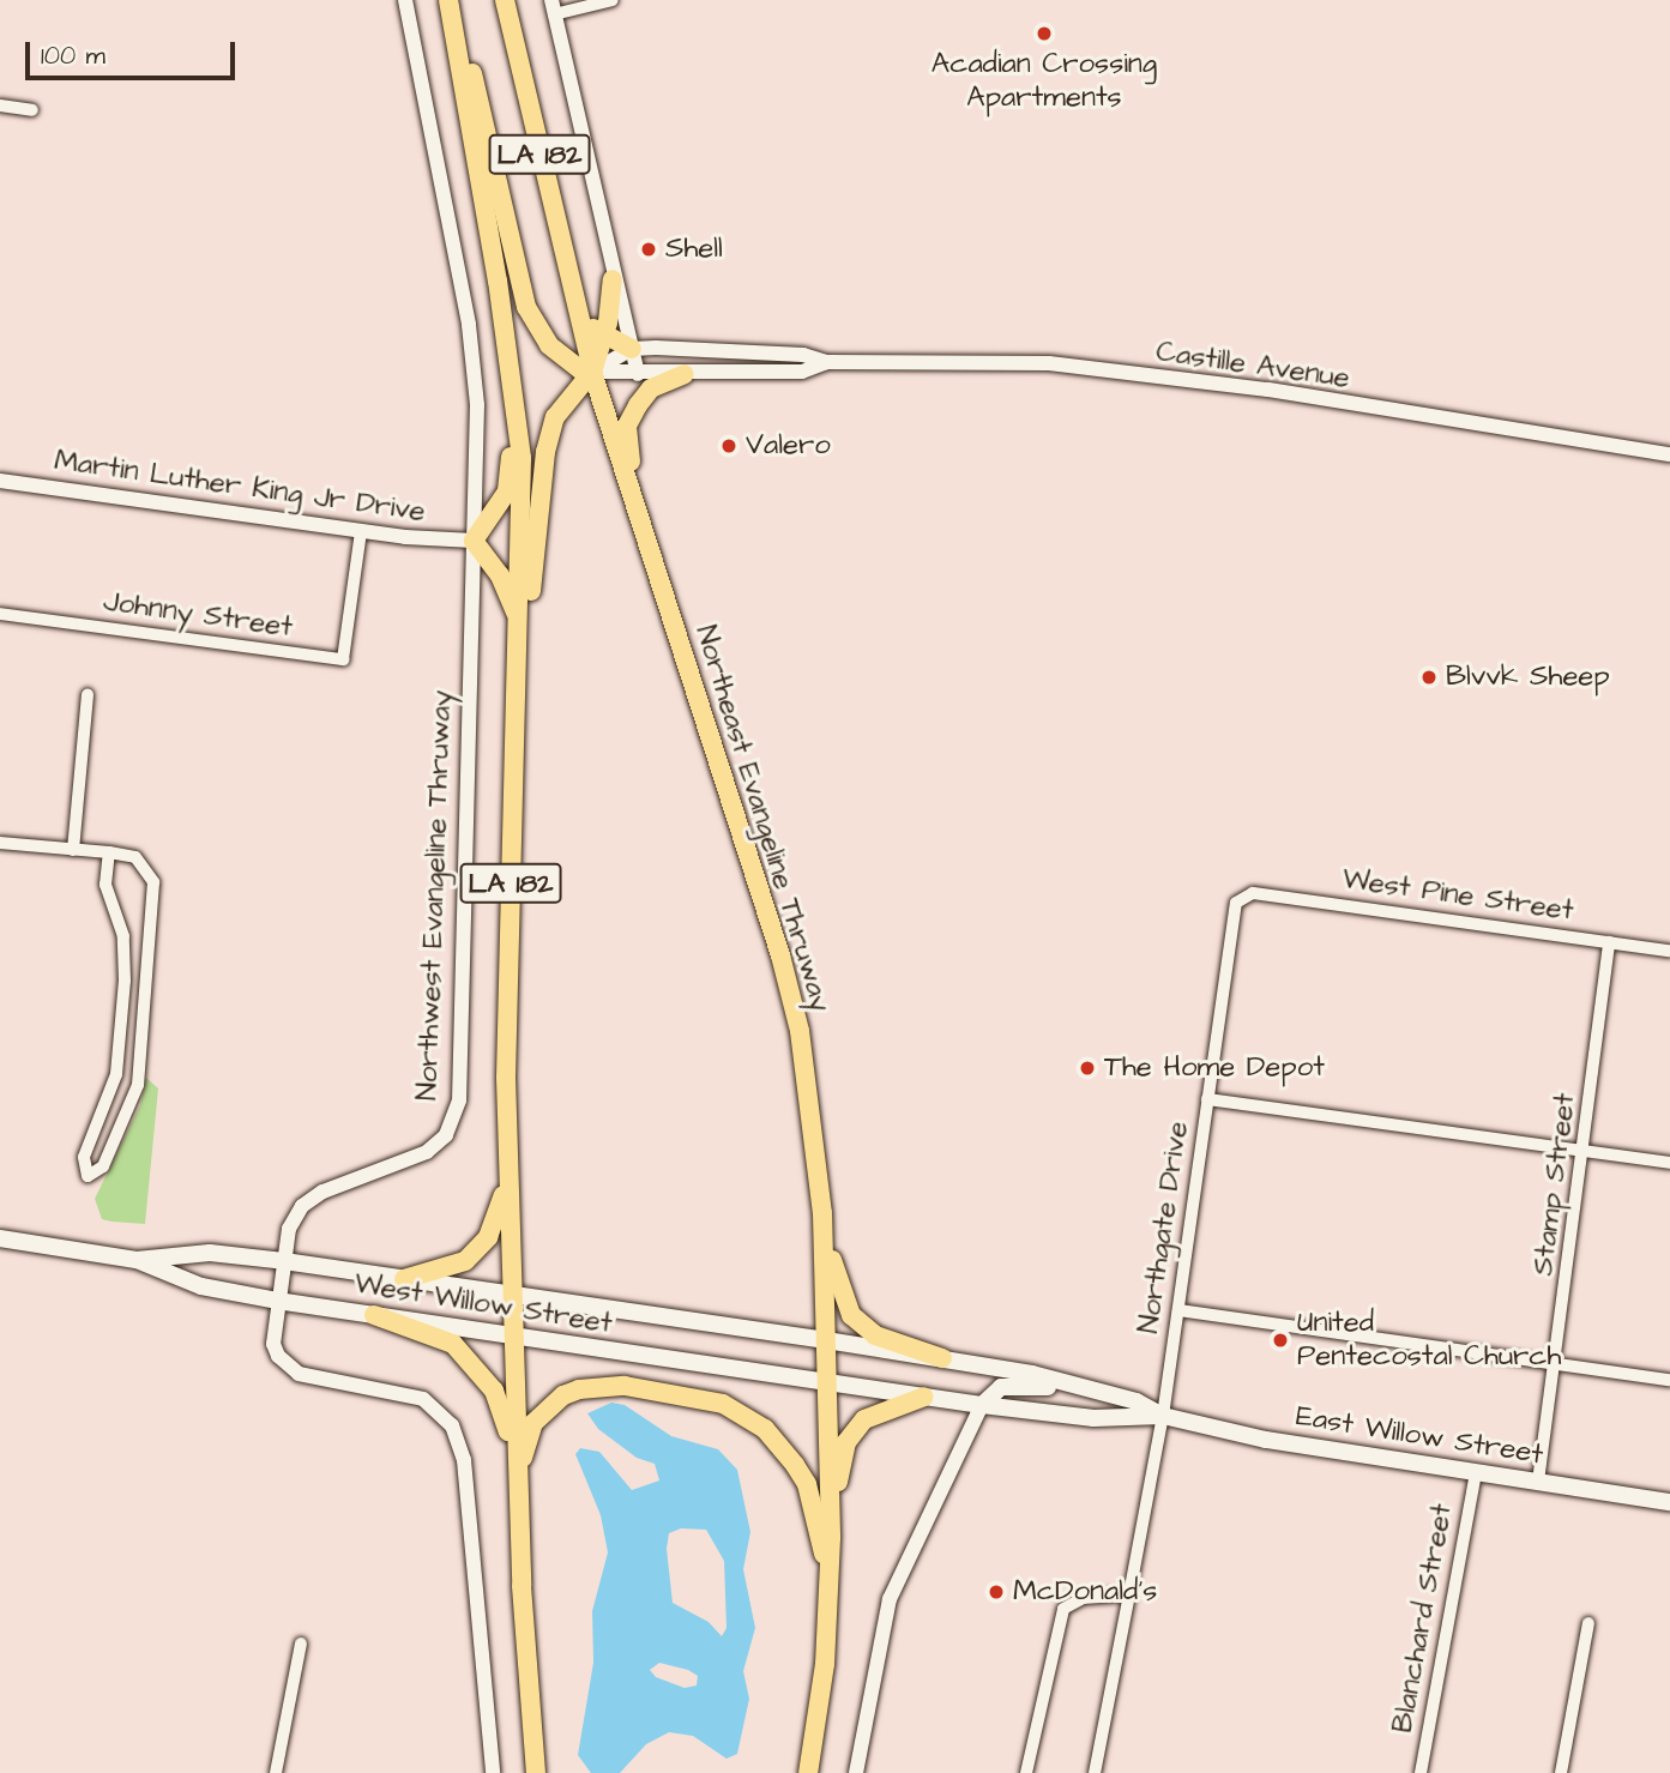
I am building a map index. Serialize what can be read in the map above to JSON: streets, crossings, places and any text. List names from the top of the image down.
{
  "streets": {
    "highway": ["LA 182", "Northeast Evangeline Thruway"],
    "main road": ["West Willow Street", "East Willow Street"],
    "street": [
      "Castille Avenue",
      "Martin Luther King Jr Drive",
      "Johnny Street",
      "Northwest Evangeline Thruway",
      "West Pine Street",
      "Stamp Street",
      "Northgate Drive",
      "Blanchard Street"
    ]
  },
  "crossings": [
    ["LA 182", "West Willow Street"],
    ["Castille Avenue", "Northeast Evangeline Thruway"],
    ["Martin Luther King Jr Drive", "Johnny Street"],
    ["Martin Luther King Jr Drive", "Northwest Evangeline Thruway"],
    ["Northeast Evangeline Thruway", "West Willow Street"],
    ["Northeast Evangeline Thruway", "East Willow Street"],
    ["Northwest Evangeline Thruway", "West Willow Street"],
    ["West Pine Street", "Stamp Street"],
    ["West Pine Street", "Northgate Drive"],
    ["Stamp Street", "East Willow Street"],
    ["Northgate Drive", "East Willow Street"],
    ["West Willow Street", "East Willow Street"],
    ["East Willow Street", "Blanchard Street"]
  ],
  "places": [
    "Acadian Crossing Apartments",
    "Shell",
    "Valero",
    "Blvvk Sheep",
    "The Home Depot",
    "United Pentecostal Church",
    "McDonald's"
  ],
  "scale_bar": "100 m"
}
